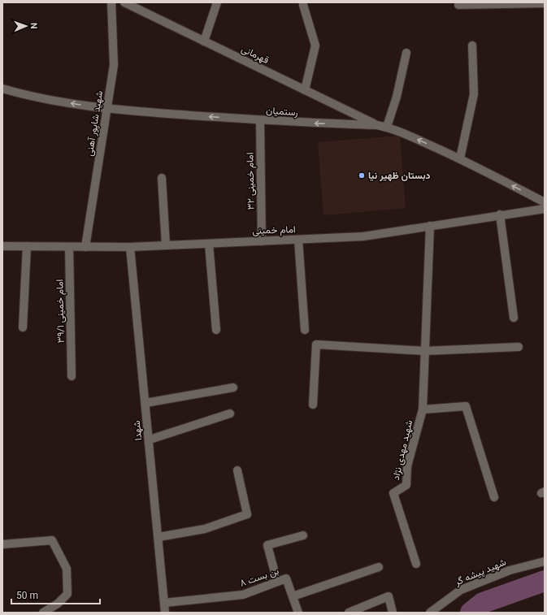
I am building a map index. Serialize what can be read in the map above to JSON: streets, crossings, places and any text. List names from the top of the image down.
{
  "streets": {
    "street": [
      "قهرمانی",
      "رستمیان",
      "شهید شاپور آهنی",
      "امام خمینی ۳۲",
      "امام خمینی",
      "امام خمینی ۳۹/۱",
      "شهدا",
      "شهید مهدی نژاد",
      "شهید پیشه گر",
      "بن بست ۸"
    ]
  },
  "crossings": [
    ["قهرمانی", "رستمیان"],
    ["رستمیان", "شهید شاپور آهنی"],
    ["رستمیان", "امام خمینی ۳۲"],
    ["شهید شاپور آهنی", "امام خمینی"],
    ["امام خمینی ۳۲", "امام خمینی"],
    ["امام خمینی", "امام خمینی ۳۹/۱"],
    ["امام خمینی", "شهدا"],
    ["امام خمینی", "شهید مهدی نژاد"],
    ["شهدا", "بن بست ۸"]
  ],
  "one_way": ["رستمیان"],
  "places": ["دبستان ظهیر نیا"],
  "scale_bar": "50 m",
  "north": "right"
}
